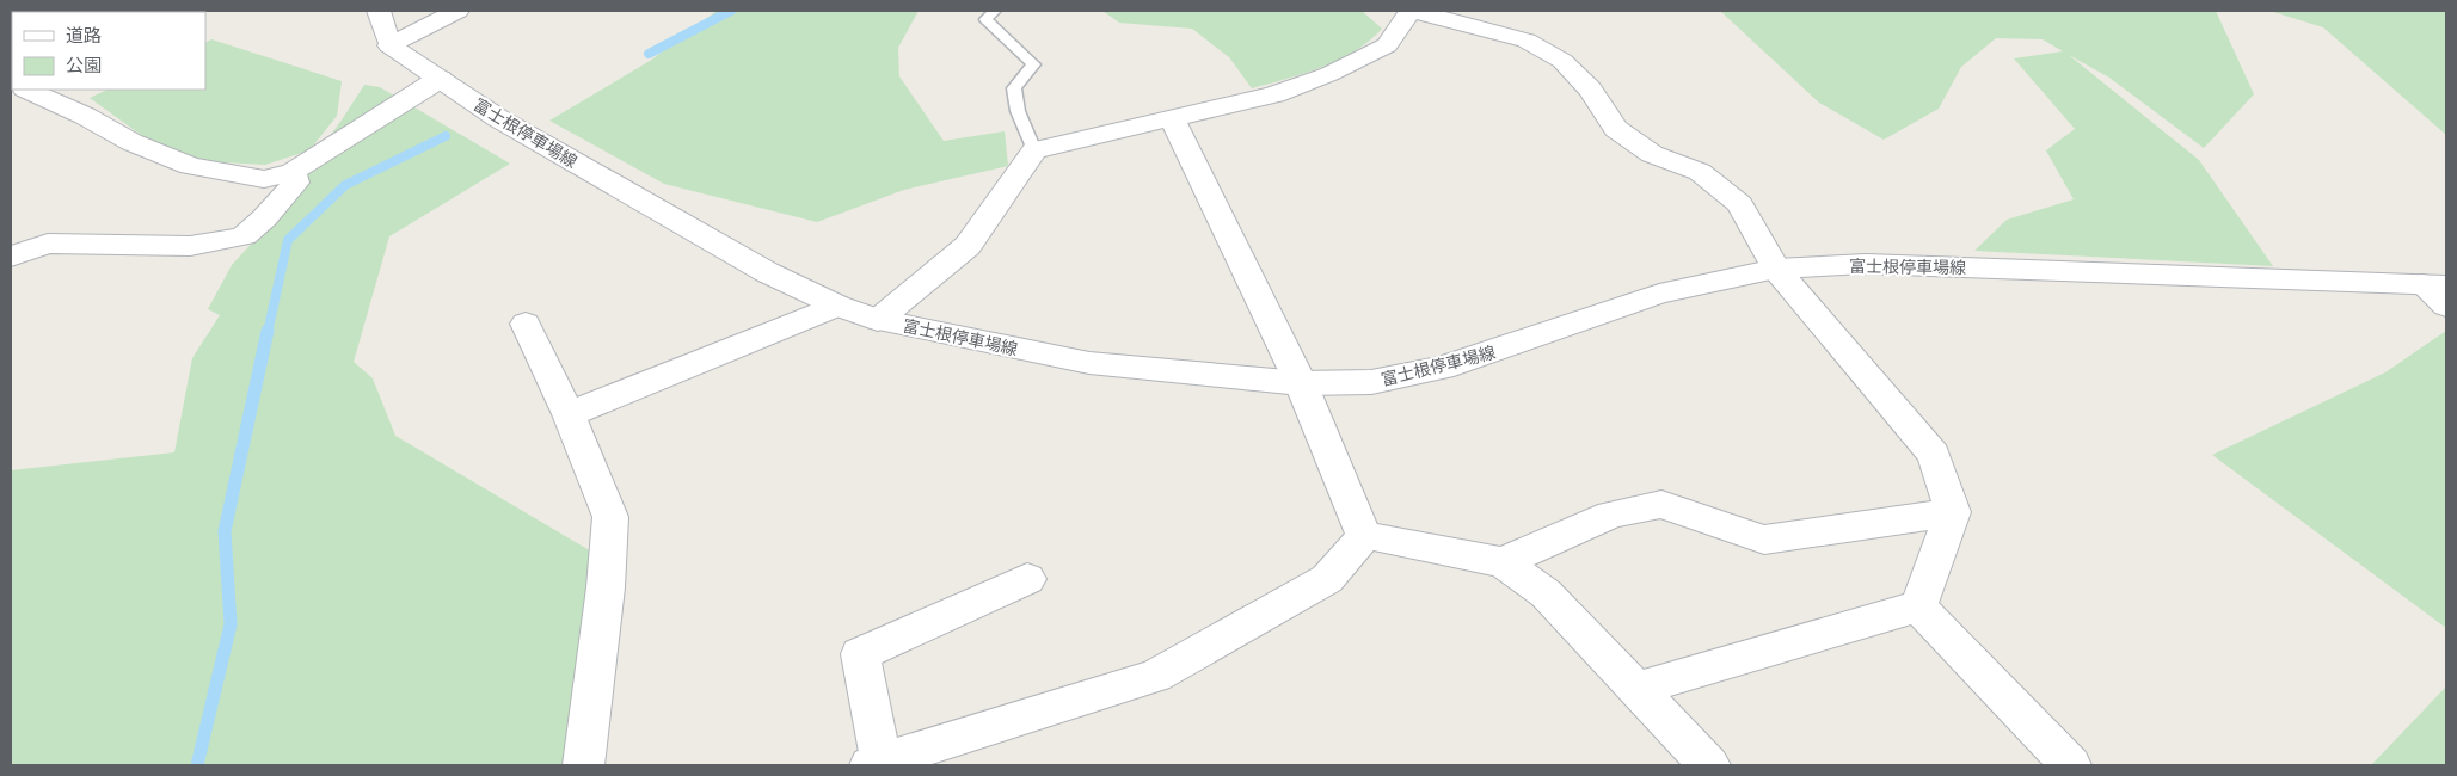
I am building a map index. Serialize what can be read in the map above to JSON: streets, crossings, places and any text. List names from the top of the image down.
{
  "streets": {
    "street": ["富士根停車場線"]
  },
  "legend": ["道路", "公園"]
}
